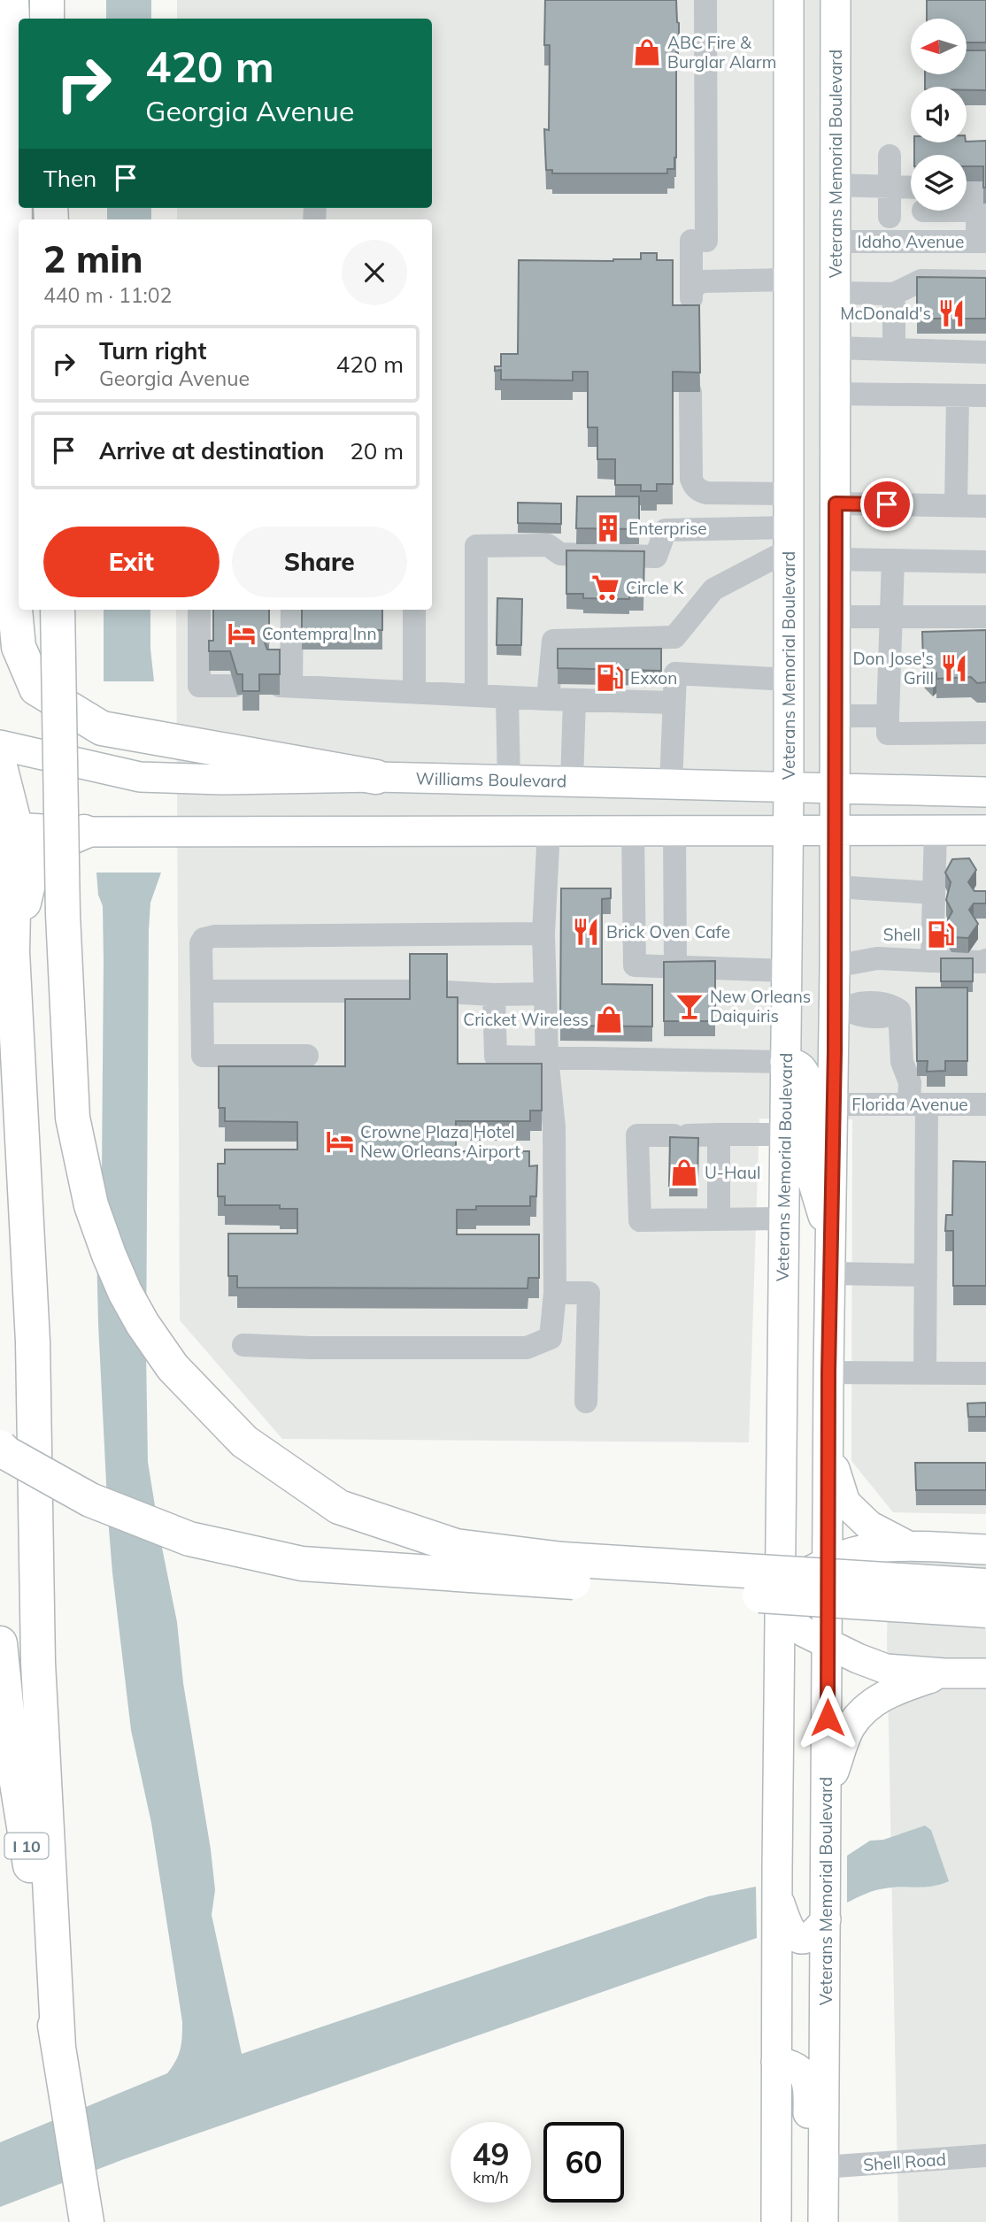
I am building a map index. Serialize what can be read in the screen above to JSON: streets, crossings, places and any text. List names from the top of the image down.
{
  "streets": {
    "highway": ["I 10"],
    "main road": ["Veterans Memorial Boulevard", "Williams Boulevard"],
    "street": ["Idaho Avenue", "Florida Avenue", "Shell Road"]
  },
  "crossings": [
    ["Veterans Memorial Boulevard", "Idaho Avenue"],
    ["Veterans Memorial Boulevard", "Williams Boulevard"],
    ["Veterans Memorial Boulevard", "Florida Avenue"],
    ["Veterans Memorial Boulevard", "Shell Road"]
  ],
  "places": {
    "shop": ["ABC Fire & Burglar Alarm", "Cricket Wireless", "U-Haul"],
    "restaurant": ["McDonald's", "Don Jose's Grill", "Brick Oven Cafe"],
    "building": ["Enterprise"],
    "supermarket": ["Circle K"],
    "hotel": ["Contempra Inn", "Crowne Plaza Hotel New Orleans Airport"],
    "fuel station": ["Exxon", "Shell"],
    "bar": ["New Orleans Daiquiris"]
  },
  "north": "left",
  "page": {
    "turn": ["420 m", "Georgia Avenue"],
    "then": "Then",
    "heading": ["2 min", "440 m · 11:02"],
    "list": [
      {
        "name": "Turn right",
        "note": "Georgia Avenue",
        "value": "420 m"
      },
      {
        "name": "Arrive at destination",
        "value": "20 m"
      }
    ],
    "buttons": ["Exit", "Share"],
    "speed": "49 km/h",
    "limit": "60"
  }
}
